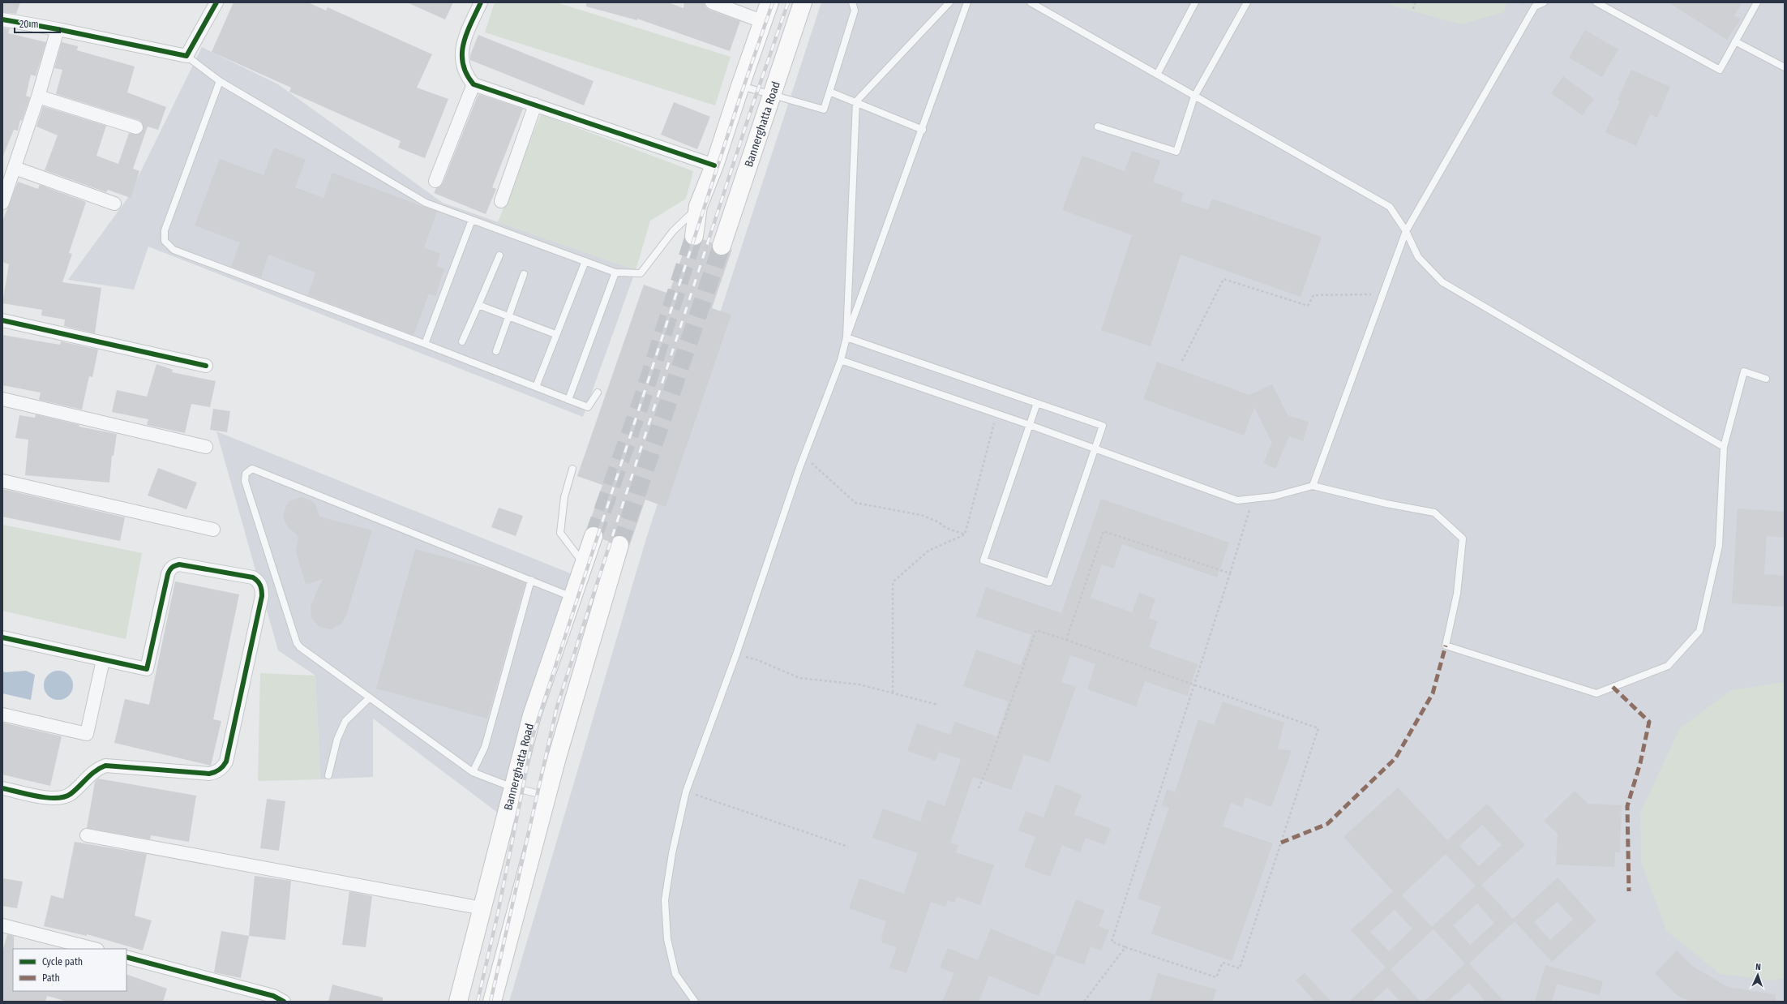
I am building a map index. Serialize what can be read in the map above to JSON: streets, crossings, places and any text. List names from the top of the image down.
{
  "streets": {
    "main road": ["Bannerghatta Road"]
  },
  "legend": ["Cycle path", "Path"],
  "scale_bar": "20 m",
  "north": "top"
}
